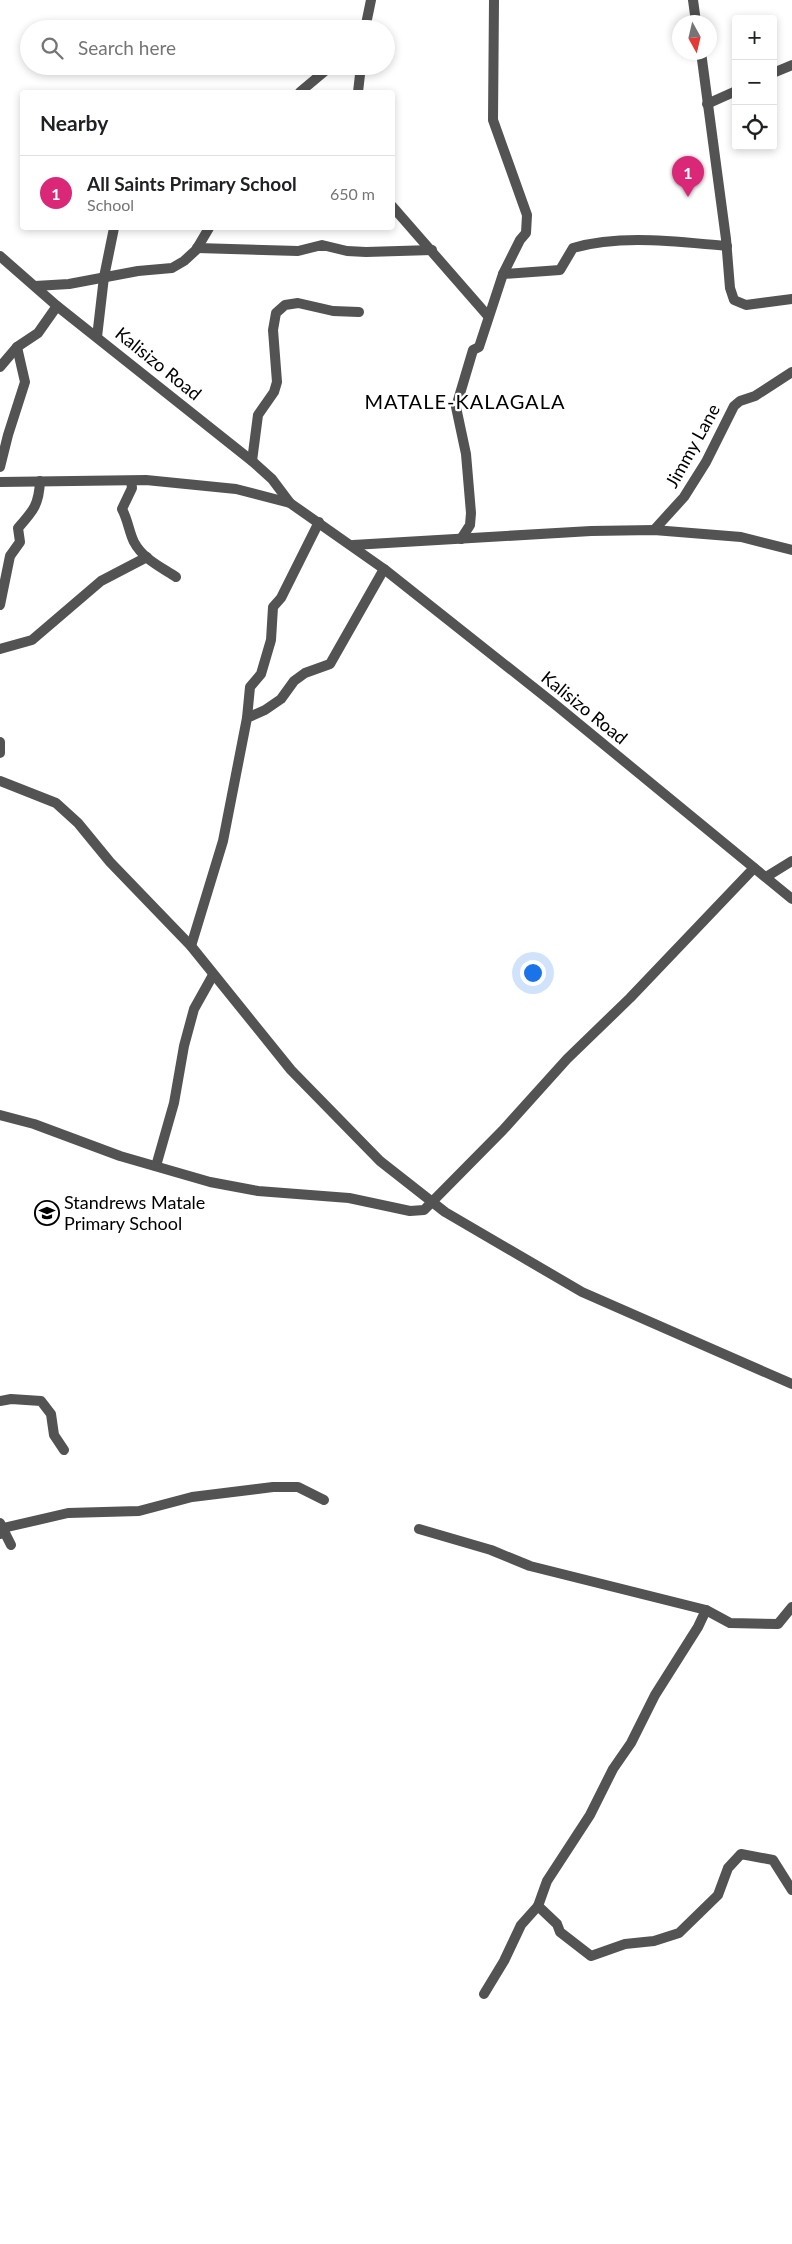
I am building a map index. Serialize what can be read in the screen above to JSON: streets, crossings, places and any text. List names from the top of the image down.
{
  "streets": {
    "street": ["Kalisizo Road", "Jimmy Lane"]
  },
  "districts": ["MATALE-KALAGALA"],
  "places": {
    "school or university": ["Standrews Matale Primary School"]
  },
  "north": "bottom",
  "page": {
    "map_buttons": ["+", "−"],
    "search": "Search here",
    "heading": "Nearby",
    "list": [
      {
        "mark": "1",
        "name": "All Saints Primary School",
        "note": "School",
        "value": "650 m"
      }
    ],
    "pins": "1"
  }
}
